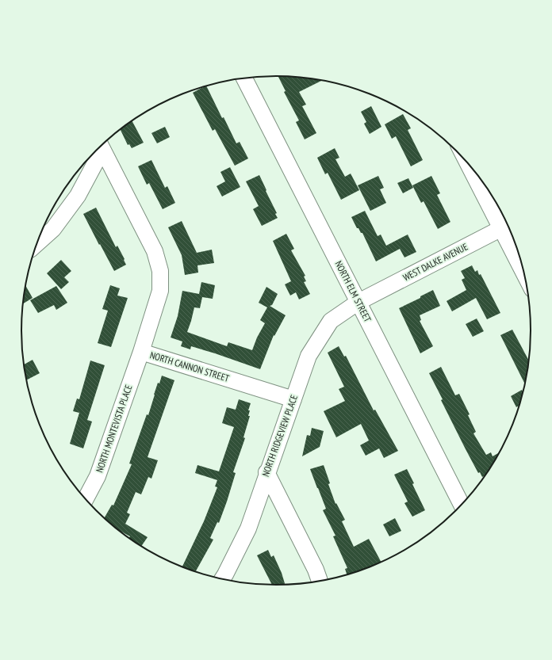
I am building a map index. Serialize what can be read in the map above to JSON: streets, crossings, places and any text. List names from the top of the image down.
{
  "streets": {
    "street": [
      "WEST DALKE AVENUE",
      "NORTH ELM STREET",
      "NORTH CANNON STREET",
      "NORTH MONTEVISTA PLACE",
      "NORTH RIDGEVIEW PLACE"
    ]
  },
  "crossings": [
    ["WEST DALKE AVENUE", "NORTH ELM STREET"],
    ["WEST DALKE AVENUE", "NORTH RIDGEVIEW PLACE"],
    ["NORTH ELM STREET", "NORTH RIDGEVIEW PLACE"],
    ["NORTH CANNON STREET", "NORTH MONTEVISTA PLACE"],
    ["NORTH CANNON STREET", "NORTH RIDGEVIEW PLACE"]
  ]
}
